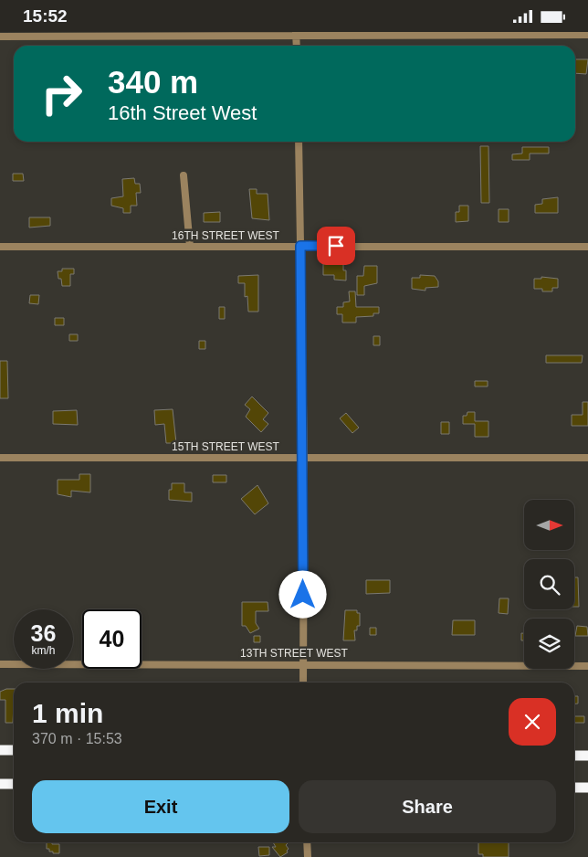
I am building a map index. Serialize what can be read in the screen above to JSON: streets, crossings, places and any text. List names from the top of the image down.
{
  "streets": {
    "street": ["16TH STREET WEST", "15TH STREET WEST", "13TH STREET WEST"]
  },
  "north": "right",
  "page": {
    "status": "15:52",
    "turn": ["340 m", "16th Street West"],
    "speed": "36 km/h",
    "limit": "40",
    "heading": ["1 min", "370 m · 15:53"],
    "buttons": ["Exit", "Share"]
  }
}
